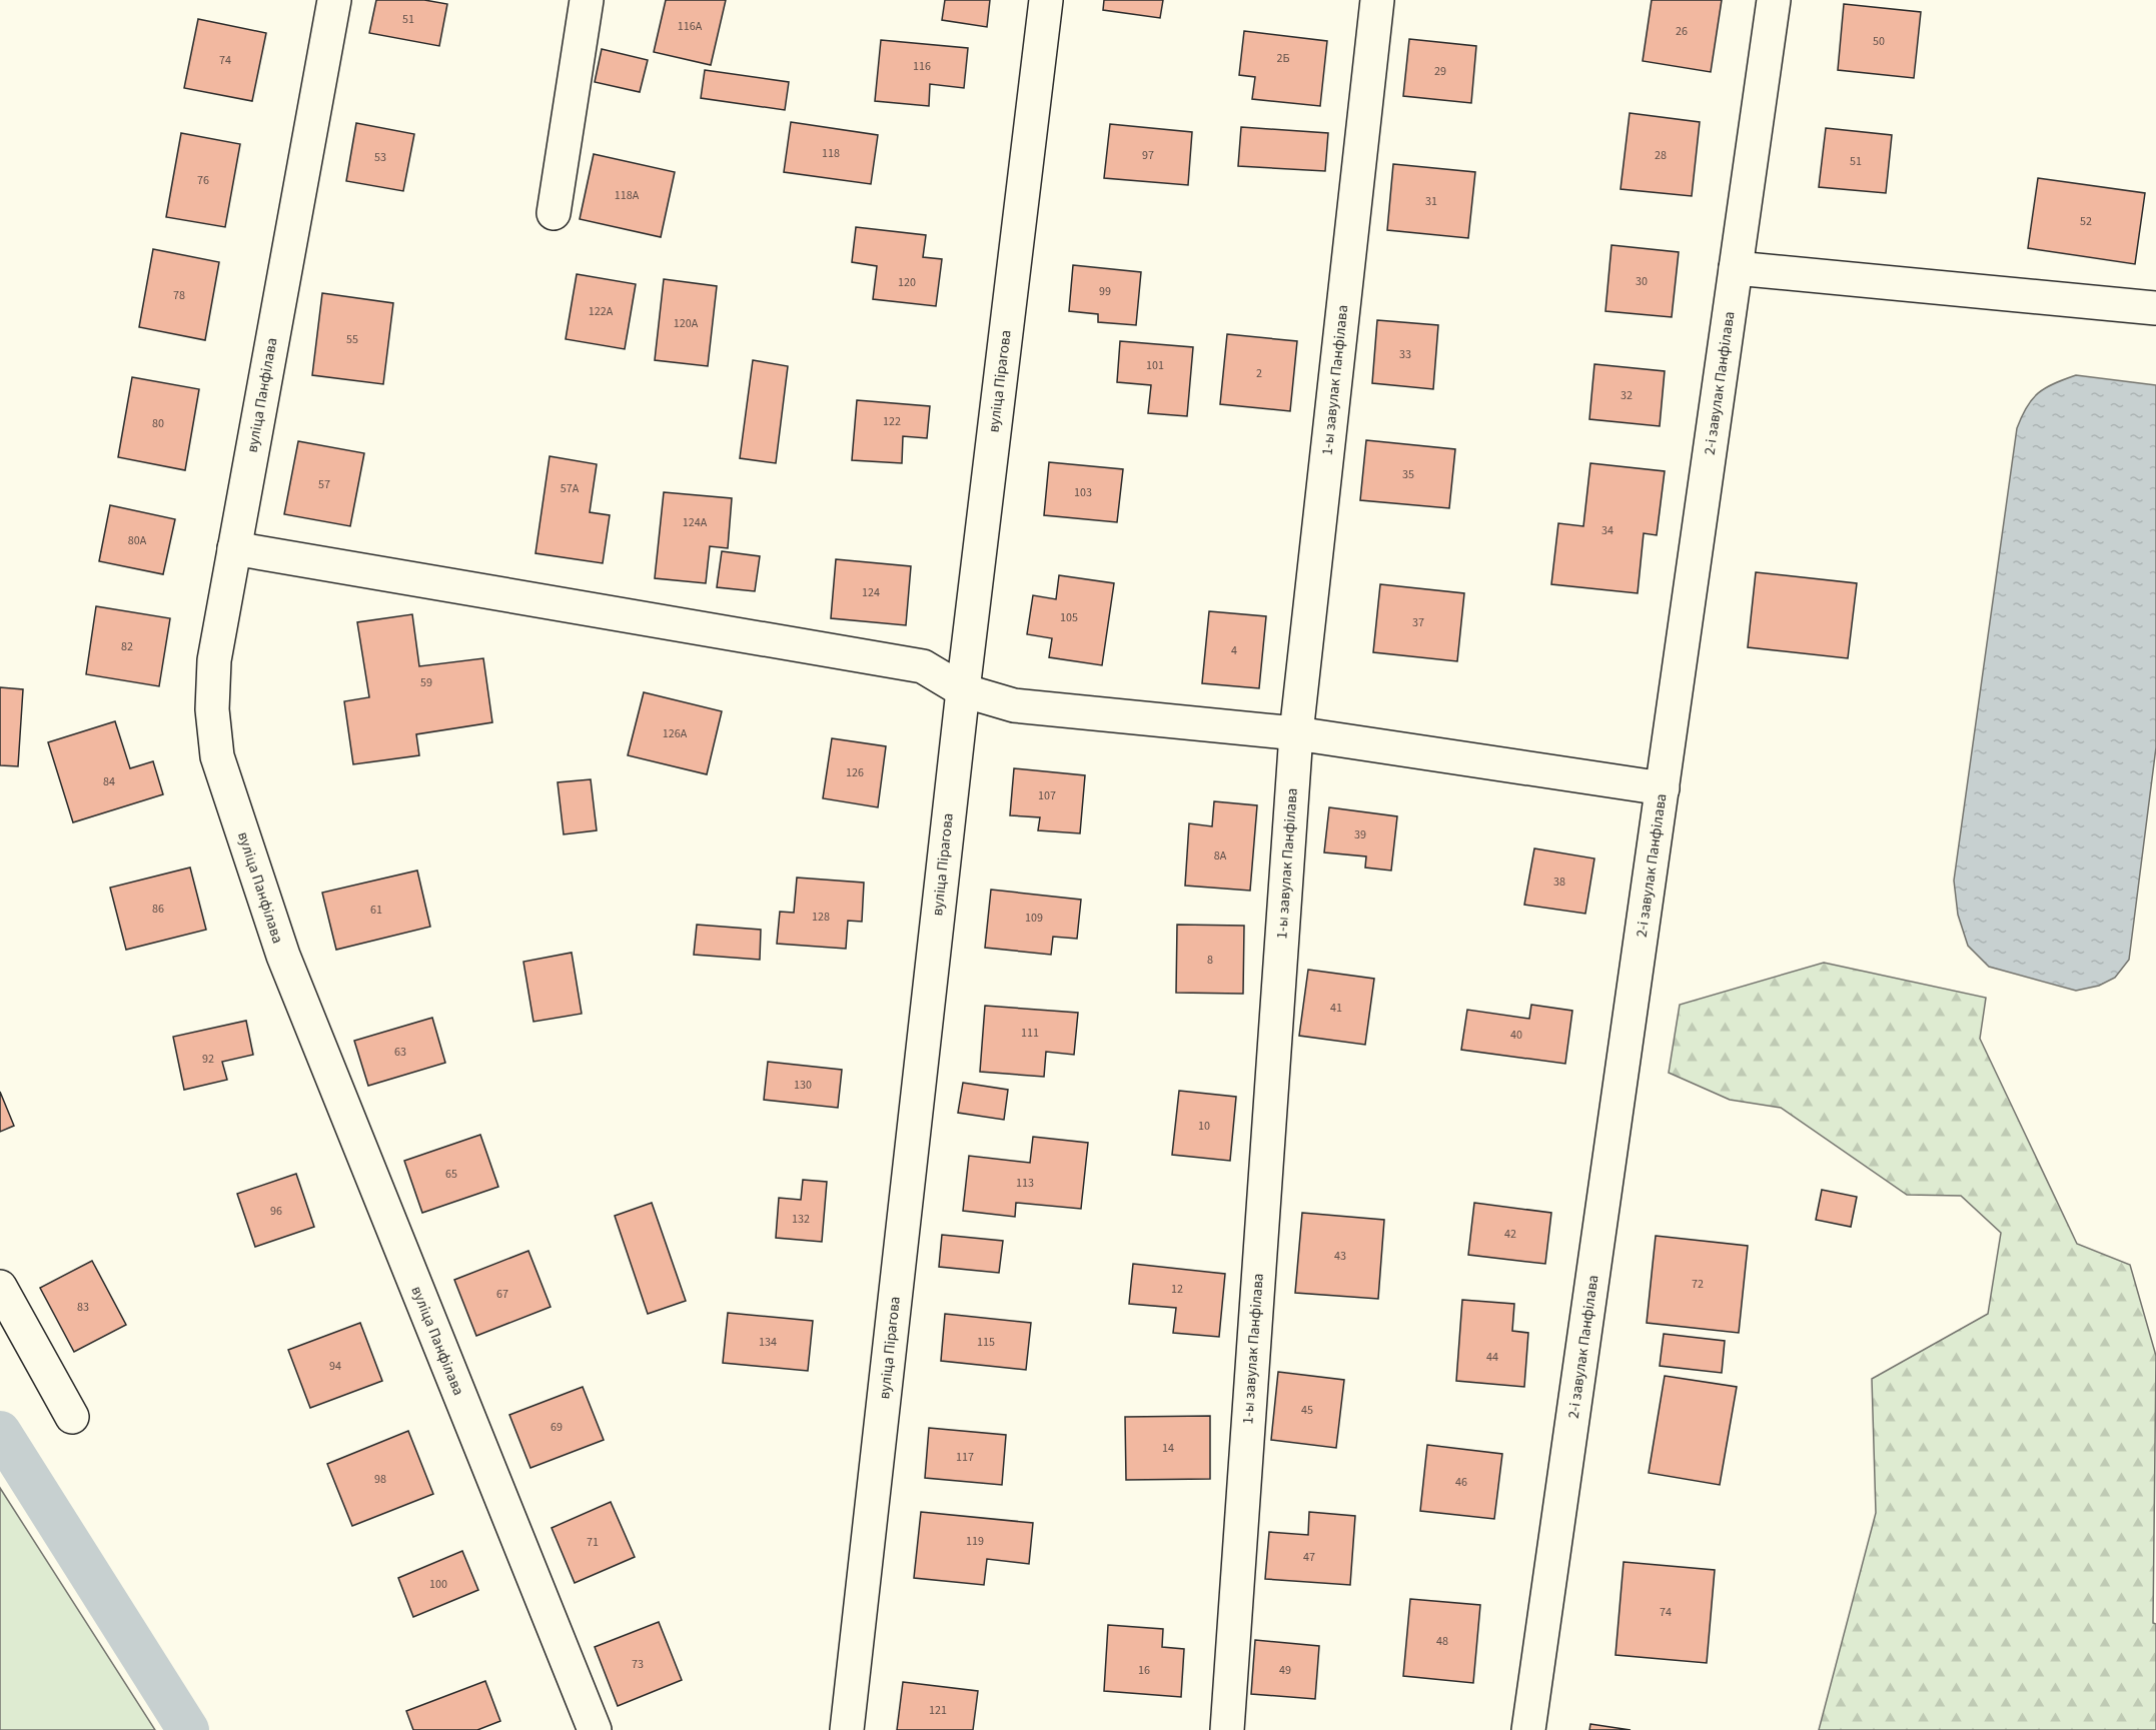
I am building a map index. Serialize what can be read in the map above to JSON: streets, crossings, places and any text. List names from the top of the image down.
{
  "streets": {
    "street": [
      "1-ы завулак Панфілава",
      "вуліца Пірагова",
      "2-і завулак Панфілава",
      "вуліца Панфілава"
    ]
  },
  "house_numbers": [
    "51",
    "116А",
    "26",
    "50",
    "2Б",
    "74",
    "116",
    "29",
    "118",
    "97",
    "28",
    "53",
    "51",
    "76",
    "118А",
    "31",
    "52",
    "30",
    "120",
    "99",
    "78",
    "122А",
    "120А",
    "55",
    "33",
    "101",
    "2",
    "32",
    "122",
    "80",
    "35",
    "57",
    "57А",
    "103",
    "124А",
    "34",
    "80А",
    "124",
    "105",
    "37",
    "82",
    "4",
    "59",
    "126А",
    "126",
    "84",
    "107",
    "39",
    "8А",
    "38",
    "86",
    "61",
    "128",
    "109",
    "8",
    "41",
    "111",
    "40",
    "63",
    "92",
    "130",
    "10",
    "65",
    "113",
    "96",
    "132",
    "42",
    "43",
    "72",
    "12",
    "67",
    "83",
    "134",
    "115",
    "44",
    "94",
    "45",
    "69",
    "14",
    "117",
    "98",
    "46",
    "119",
    "71",
    "47",
    "100",
    "74",
    "48",
    "73",
    "16",
    "49",
    "121"
  ]
}
